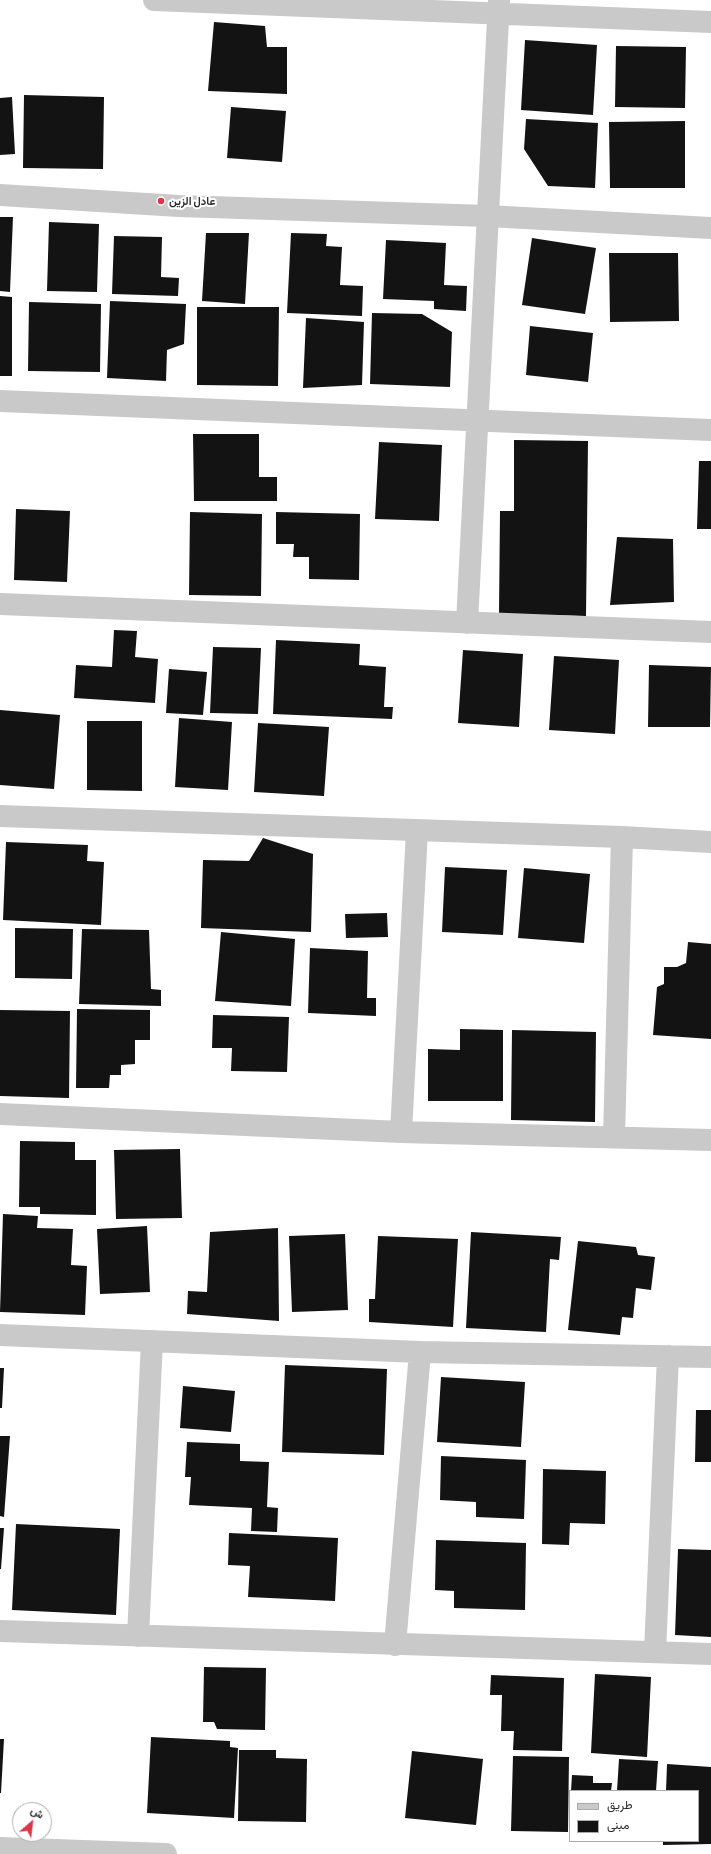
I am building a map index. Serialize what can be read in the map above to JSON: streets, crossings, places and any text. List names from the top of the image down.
{
  "places": ["عادل الزين"],
  "legend": ["طريق", "مبنى"],
  "north": "top right"
}
